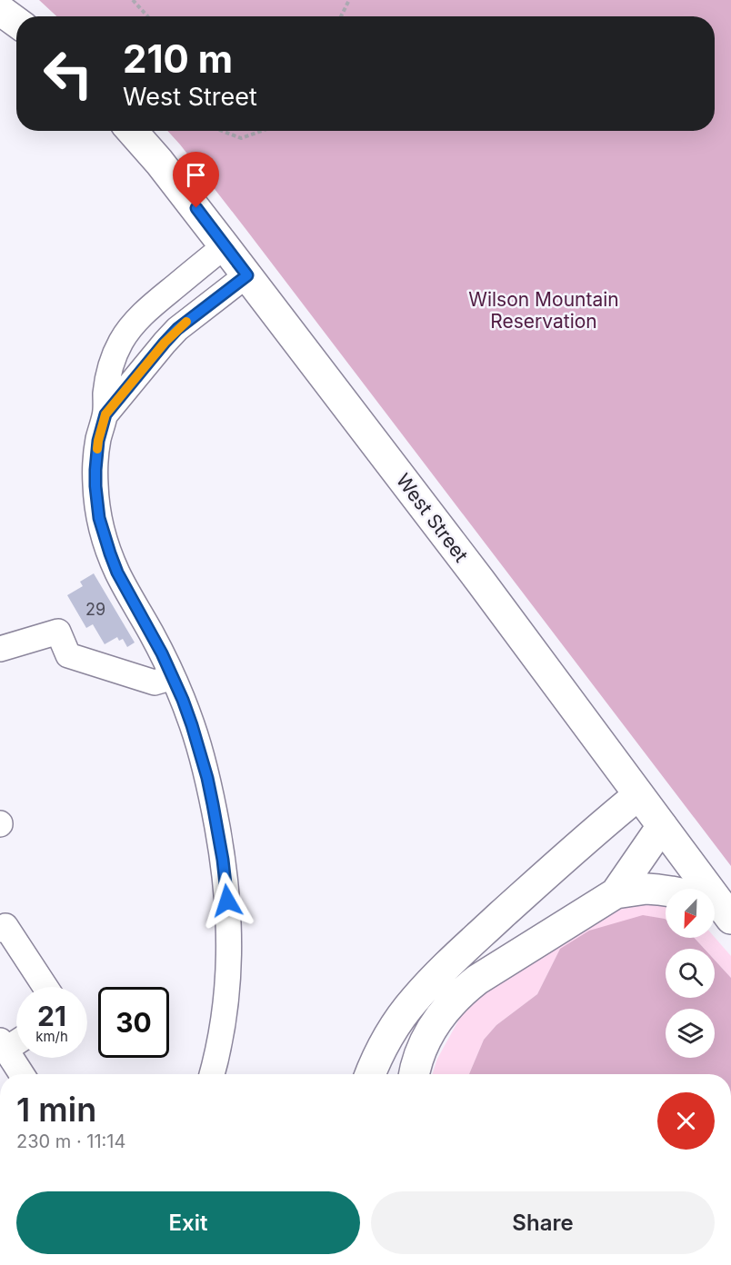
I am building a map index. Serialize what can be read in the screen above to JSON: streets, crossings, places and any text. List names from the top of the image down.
{
  "streets": {
    "main road": ["West Street"]
  },
  "parks": ["Wilson Mountain Reservation"],
  "house_numbers": ["29"],
  "north": "bottom left",
  "page": {
    "turn": ["210 m", "West Street"],
    "speed": "21 km/h",
    "limit": "30",
    "heading": ["1 min", "230 m · 11:14"],
    "buttons": ["Exit", "Share"]
  }
}
